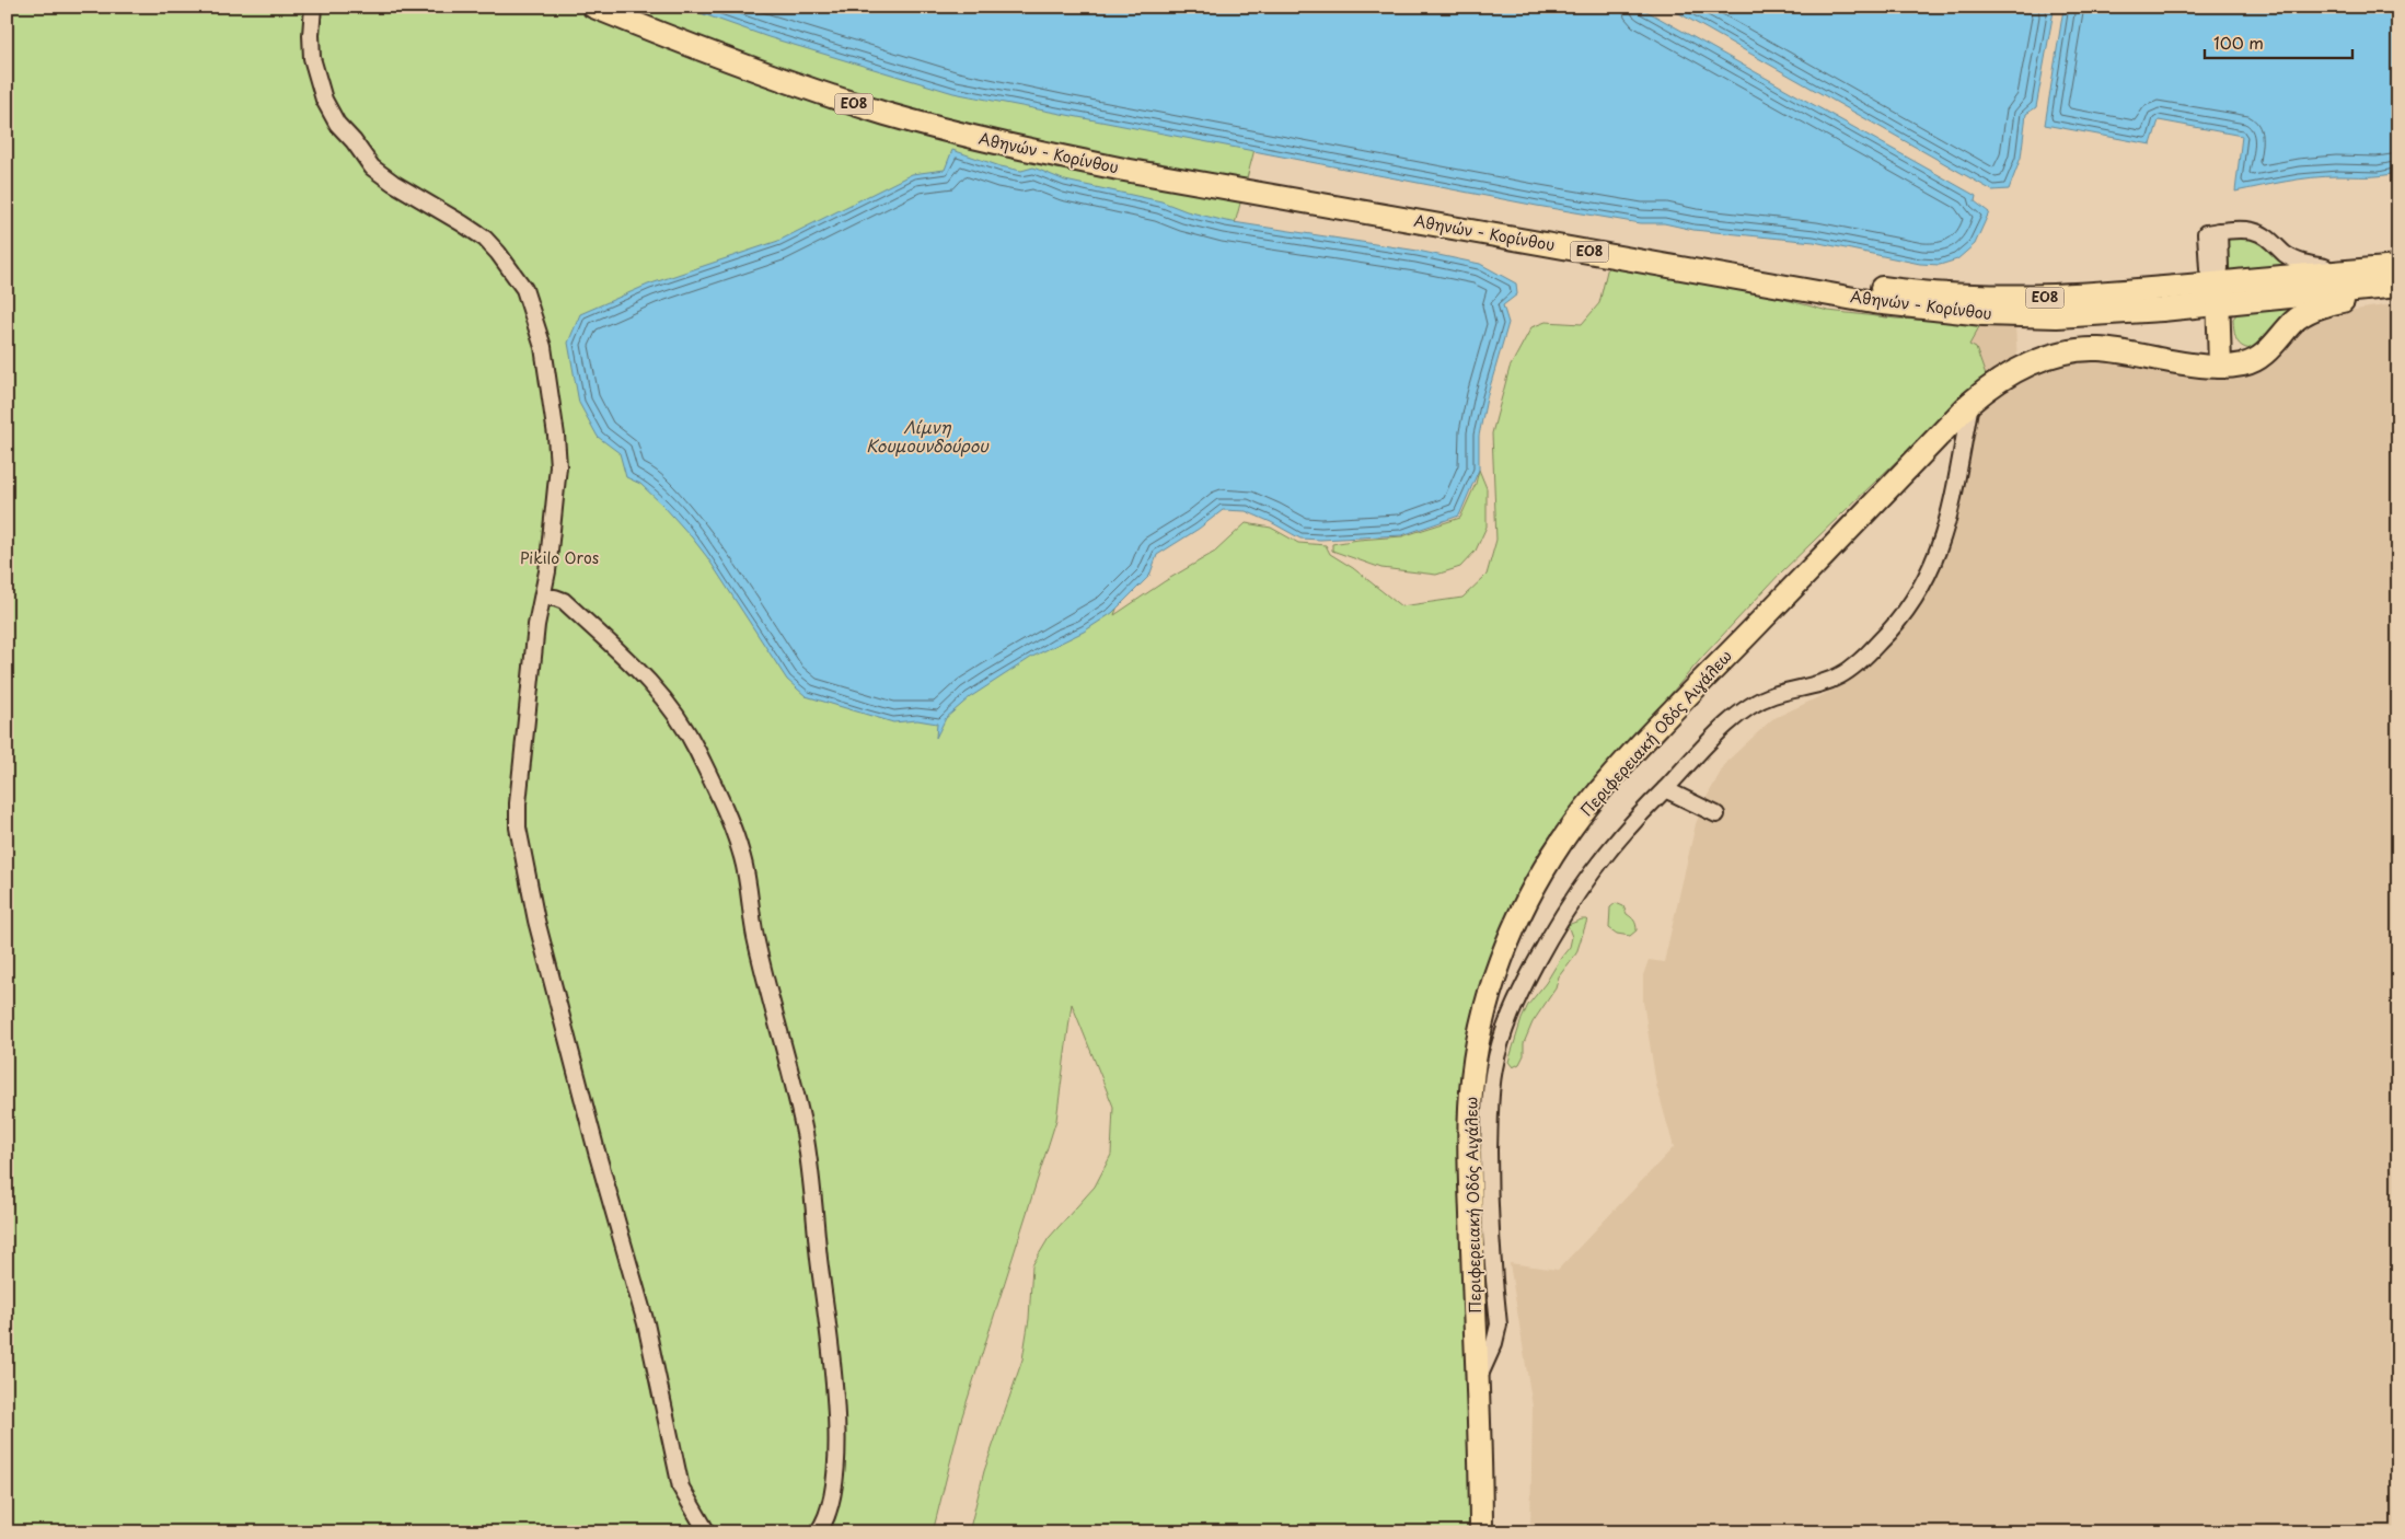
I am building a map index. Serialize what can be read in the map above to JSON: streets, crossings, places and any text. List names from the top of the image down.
{
  "streets": {
    "highway": ["ΕΟ8", "Αθηνών - Κορίνθου", "Περιφερειακή Οδός Αιγάλεω"]
  },
  "crossings": [
    ["Αθηνών - Κορίνθου", "Περιφερειακή Οδός Αιγάλεω"]
  ],
  "water": ["Λίμνη Κουμουνδούρου"],
  "parks": ["Pikilo Oros"],
  "scale_bar": "100 m"
}
